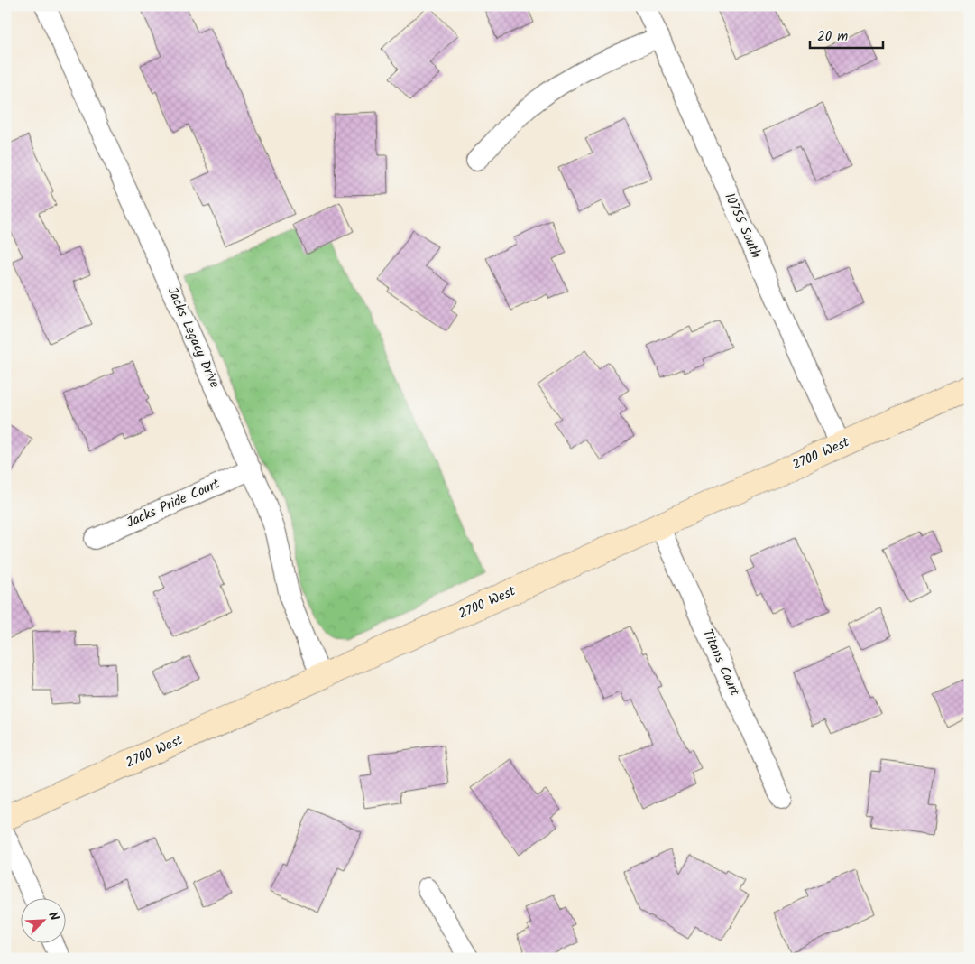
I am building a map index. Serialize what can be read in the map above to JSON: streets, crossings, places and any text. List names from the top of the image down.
{
  "streets": {
    "main road": ["2700 West"],
    "street": [
      "10755 South",
      "Jacks Legacy Drive",
      "Jacks Pride Court",
      "Titans Court"
    ]
  },
  "crossings": [
    ["10755 South", "2700 West"],
    ["Jacks Legacy Drive", "2700 West"],
    ["Jacks Legacy Drive", "Jacks Pride Court"],
    ["2700 West", "Titans Court"]
  ],
  "scale_bar": "20 m",
  "north": "top right"
}
